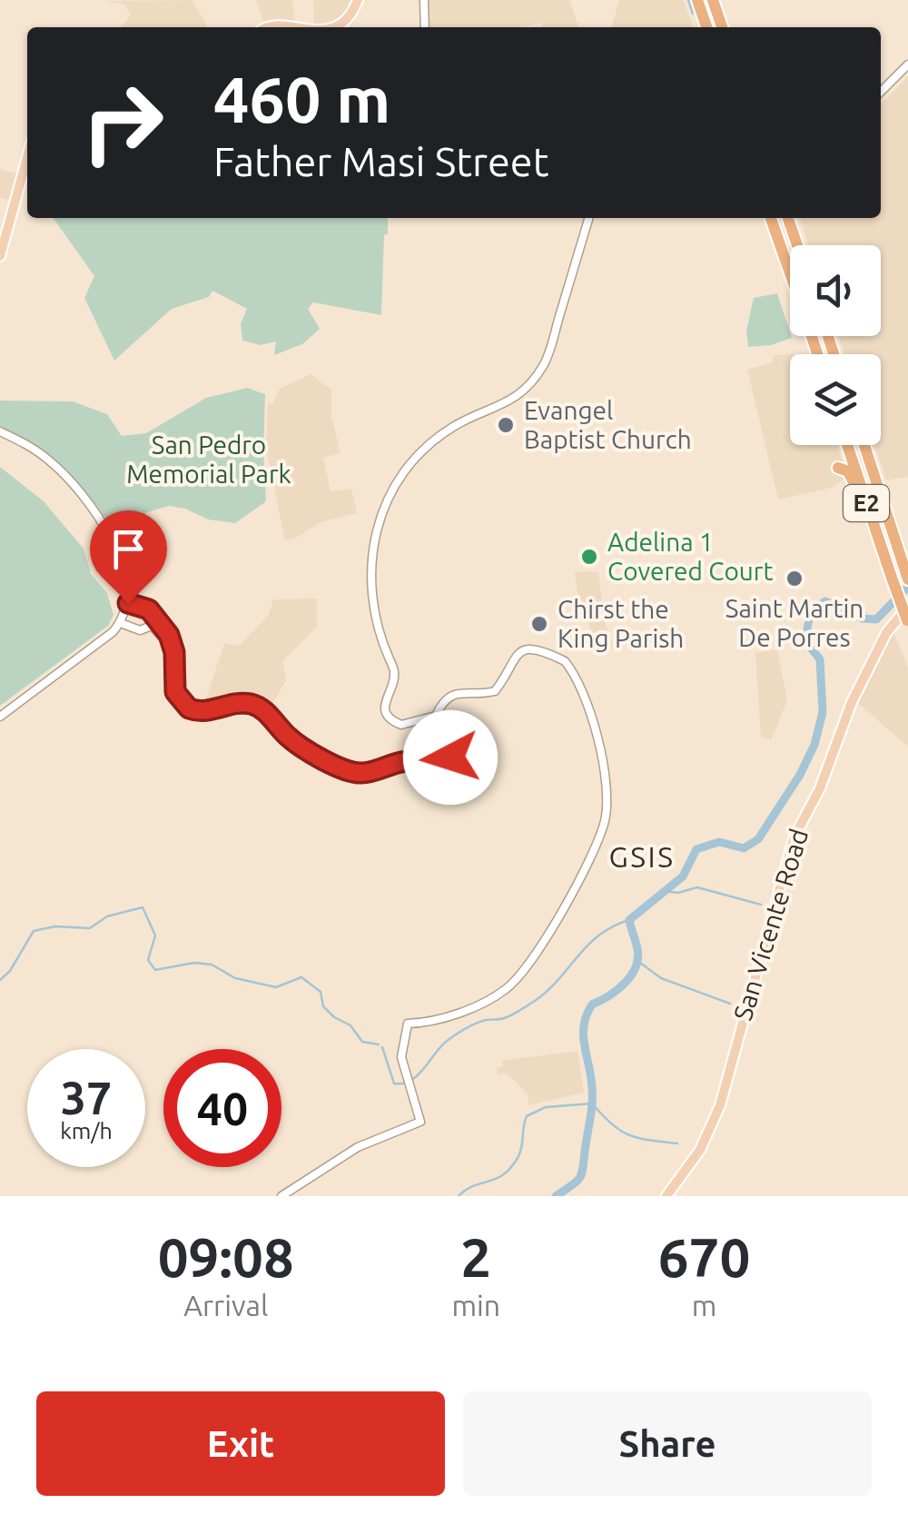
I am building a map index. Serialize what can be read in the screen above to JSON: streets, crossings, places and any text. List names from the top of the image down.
{
  "streets": {
    "highway": ["E2"],
    "main road": ["San Vicente Road"]
  },
  "crossings": [
    ["E2", "San Vicente Road"]
  ],
  "districts": ["GSIS"],
  "parks": ["San Pedro Memorial Park"],
  "places": [
    "Evangel Baptist Church",
    "Adelina 1 Covered Court",
    "Saint Martin De Porres",
    "Chirst the King Parish"
  ],
  "page": {
    "turn": ["460 m", "Father Masi Street"],
    "speed": "37 km/h",
    "limit": "40",
    "eta": [
      "09:08",
      "Arrival",
      "2",
      "min",
      "670",
      "m"
    ],
    "buttons": ["Exit", "Share"]
  }
}
